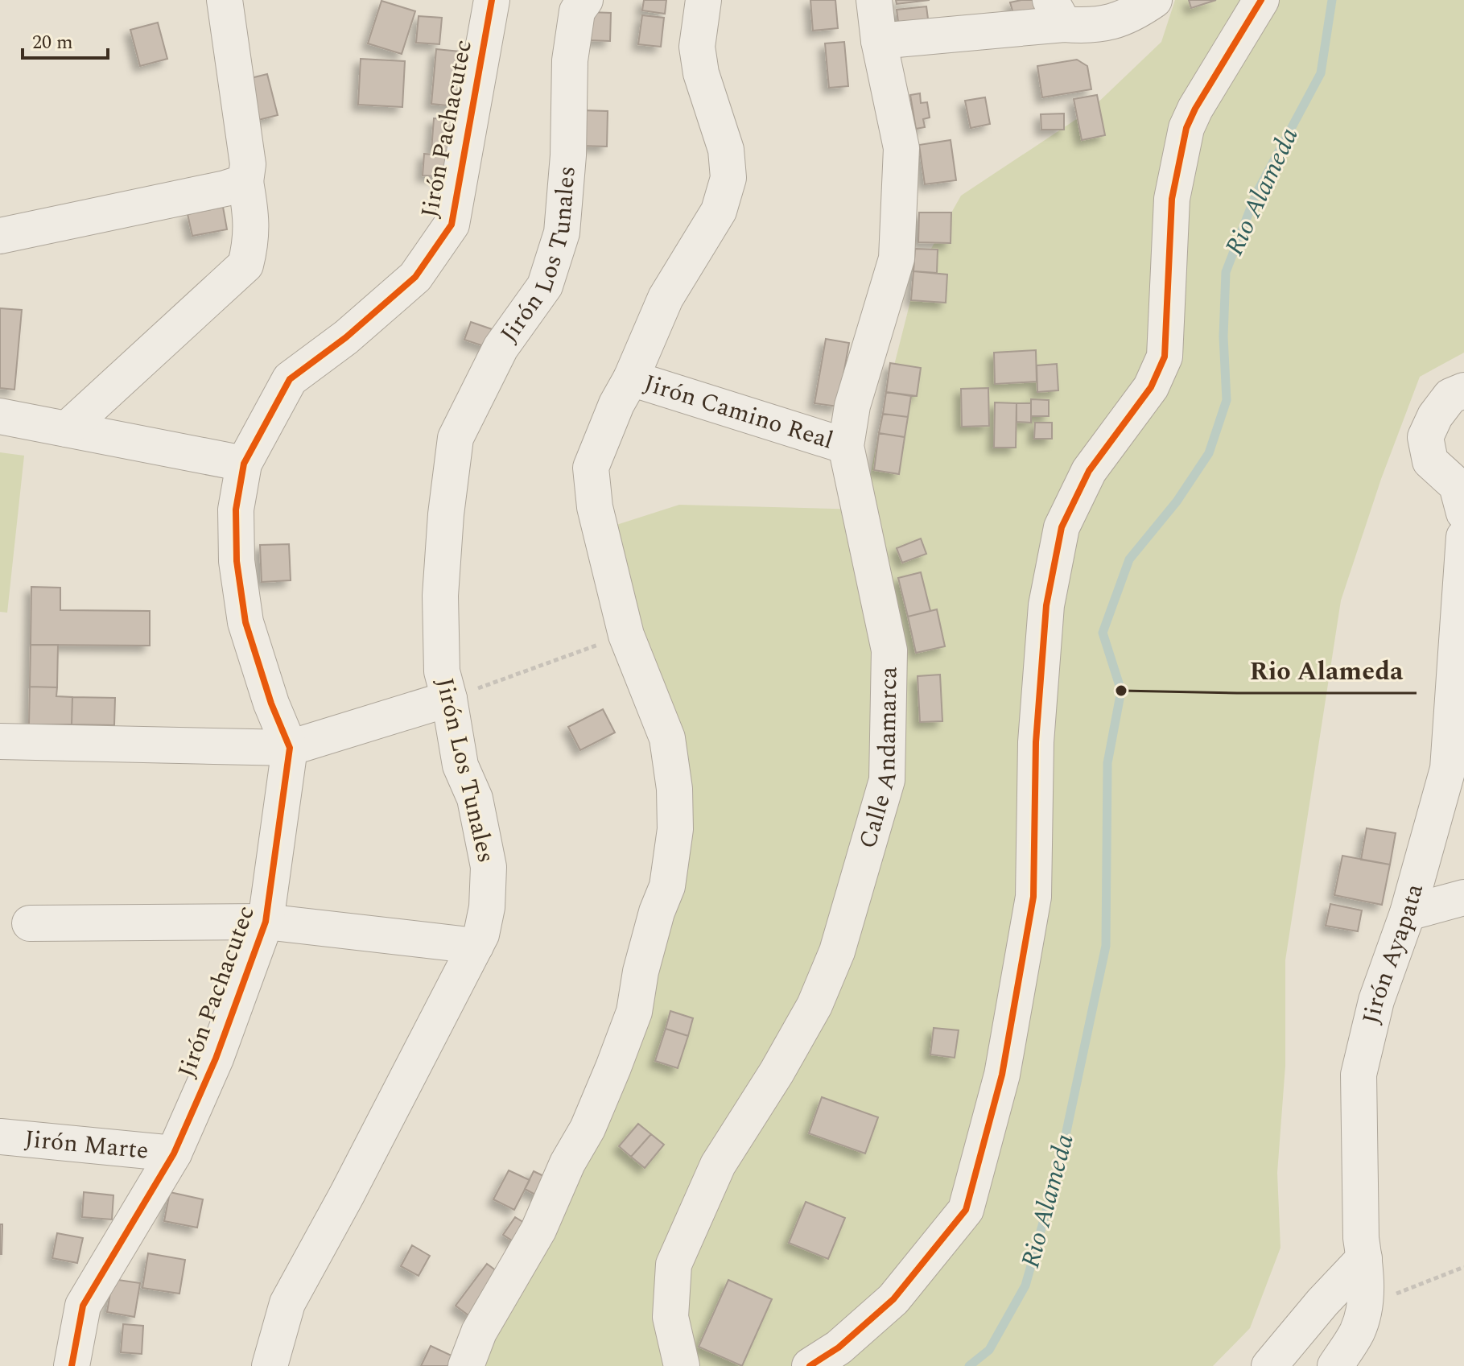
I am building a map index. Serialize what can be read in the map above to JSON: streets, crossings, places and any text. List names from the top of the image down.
{
  "streets": {
    "street": [
      "Jirón Pachacutec",
      "Jirón Los Tunales",
      "Jirón Camino Real",
      "Calle Andamarca",
      "Jirón Ayapata",
      "Jirón Marte"
    ]
  },
  "crossings": [
    ["Jirón Pachacutec", "Jirón Marte"],
    ["Jirón Camino Real", "Calle Andamarca"]
  ],
  "water": ["Rio Alameda"],
  "places": ["Rio Alameda"],
  "scale_bar": "20 m"
}
